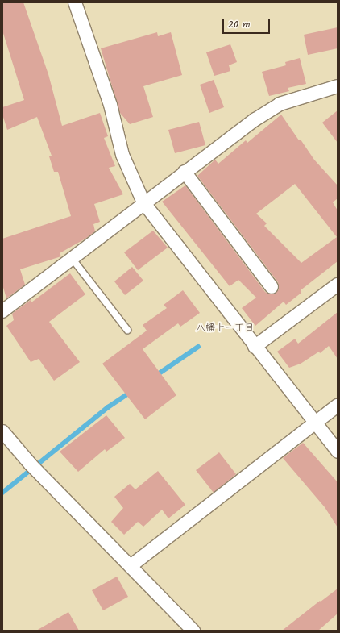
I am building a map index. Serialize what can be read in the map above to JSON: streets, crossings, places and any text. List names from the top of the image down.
{
  "districts": ["八幡十一丁目"],
  "scale_bar": "20 m"
}
